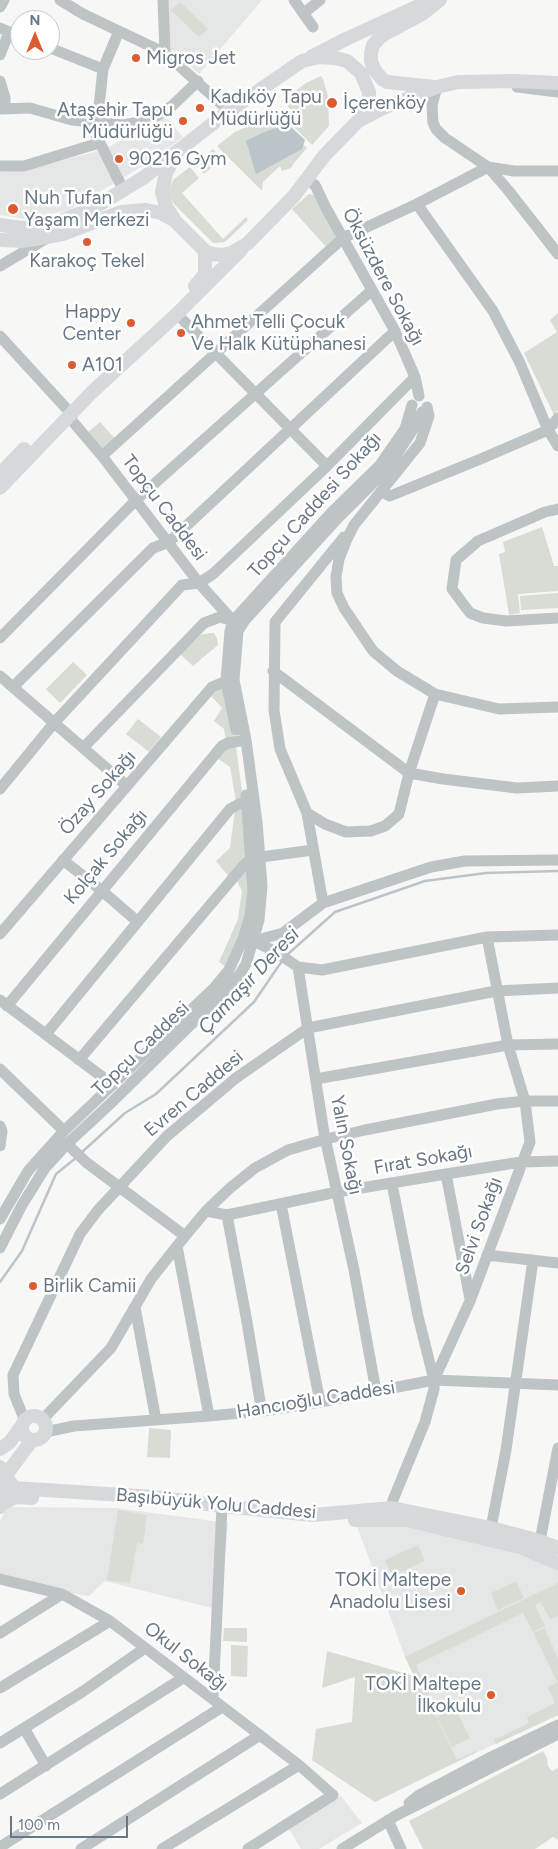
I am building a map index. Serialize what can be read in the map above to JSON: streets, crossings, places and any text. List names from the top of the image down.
{
  "streets": {
    "main road": ["Başıbüyük Yolu Caddesi"],
    "street": [
      "Öksüzdere Sokağı",
      "Topçu Caddesi Sokağı",
      "Topçu Caddesi",
      "Özay Sokağı",
      "Kolçak Sokağı",
      "Evren Caddesi",
      "Yalın Sokağı",
      "Fırat Sokağı",
      "Selvi Sokağı",
      "Hancıoğlu Caddesi",
      "Okul Sokağı"
    ]
  },
  "crossings": [
    ["Öksüzdere Sokağı", "Topçu Caddesi Sokağı"],
    ["Topçu Caddesi Sokağı", "Topçu Caddesi"],
    ["Topçu Caddesi", "Özay Sokağı"],
    ["Topçu Caddesi", "Kolçak Sokağı"],
    ["Evren Caddesi", "Yalın Sokağı"],
    ["Evren Caddesi", "Selvi Sokağı"],
    ["Evren Caddesi", "Hancıoğlu Caddesi"],
    ["Yalın Sokağı", "Fırat Sokağı"],
    ["Yalın Sokağı", "Hancıoğlu Caddesi"],
    ["Fırat Sokağı", "Selvi Sokağı"],
    ["Selvi Sokağı", "Hancıoğlu Caddesi"],
    ["Selvi Sokağı", "Başıbüyük Yolu Caddesi"]
  ],
  "water": ["Çamaşır Deresi"],
  "places": [
    "Migros Jet",
    "İçerenköy",
    "Kadıköy Tapu Müdürlüğü",
    "Ataşehir Tapu Müdürlüğü",
    "90216 Gym",
    "Nuh Tufan Yaşam Merkezi",
    "Karakoç Tekel",
    "Happy Center",
    "Ahmet Telli Çocuk Ve Halk Kütüphanesi",
    "A101",
    "Birlik Camii",
    "TOKİ Maltepe Anadolu Lisesi",
    "TOKİ Maltepe İlkokulu"
  ],
  "scale_bar": "100 m",
  "north": "top"
}
